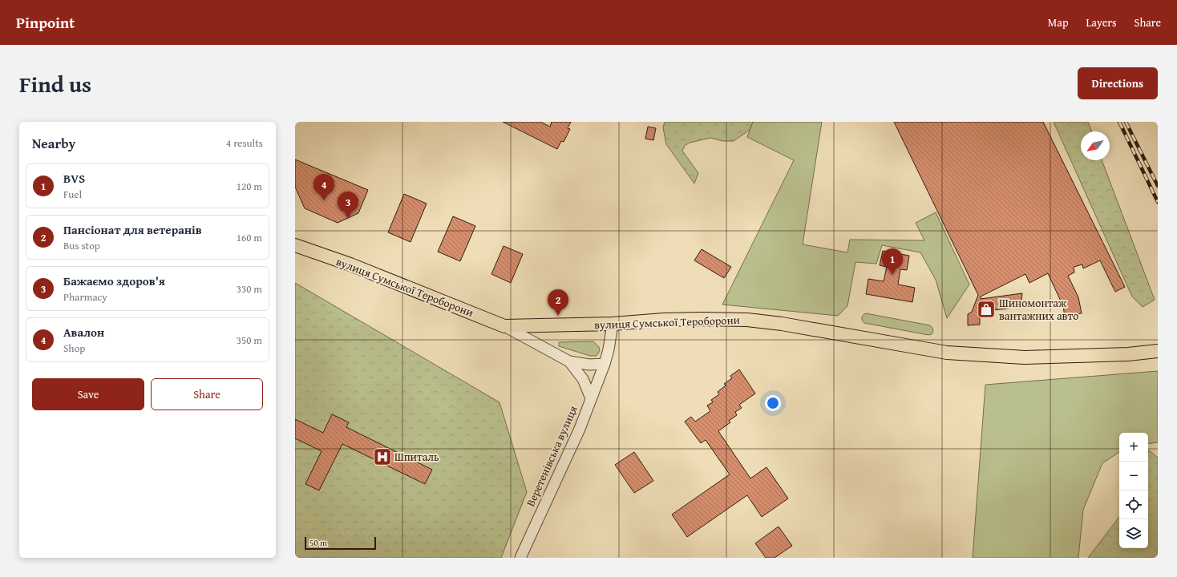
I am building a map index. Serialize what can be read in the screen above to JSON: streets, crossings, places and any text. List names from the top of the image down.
{
  "streets": {
    "main road": ["вулиця Сумської Тероборони"],
    "street": ["Веретенівська вулиця"]
  },
  "crossings": [
    ["вулиця Сумської Тероборони", "Веретенівська вулиця"]
  ],
  "places": {
    "shop": ["Шиномонтаж вантажних авто"],
    "hospital": ["Шпиталь"]
  },
  "scale_bar": "50 m",
  "north": "bottom left",
  "page": {
    "header": "Pinpoint",
    "nav": ["Map", "Layers", "Share"],
    "title": "Find us",
    "buttons": [
      "Directions",
      ["Save", "Share"]
    ],
    "heading": ["Nearby", "4 results"],
    "list": [
      {
        "mark": "1",
        "name": "BVS",
        "note": "Fuel",
        "value": "120 m"
      },
      {
        "mark": "2",
        "name": "Пансіонат для ветеранів",
        "note": "Bus stop",
        "value": "160 m"
      },
      {
        "mark": "3",
        "name": "Бажаємо здоров'я",
        "note": "Pharmacy",
        "value": "330 m"
      },
      {
        "mark": "4",
        "name": "Авалон",
        "note": "Shop",
        "value": "350 m"
      }
    ],
    "pins": [
      "4",
      "3",
      "1",
      "2"
    ],
    "map_buttons": ["+", "−"],
    "scale": "50 m"
  }
}
